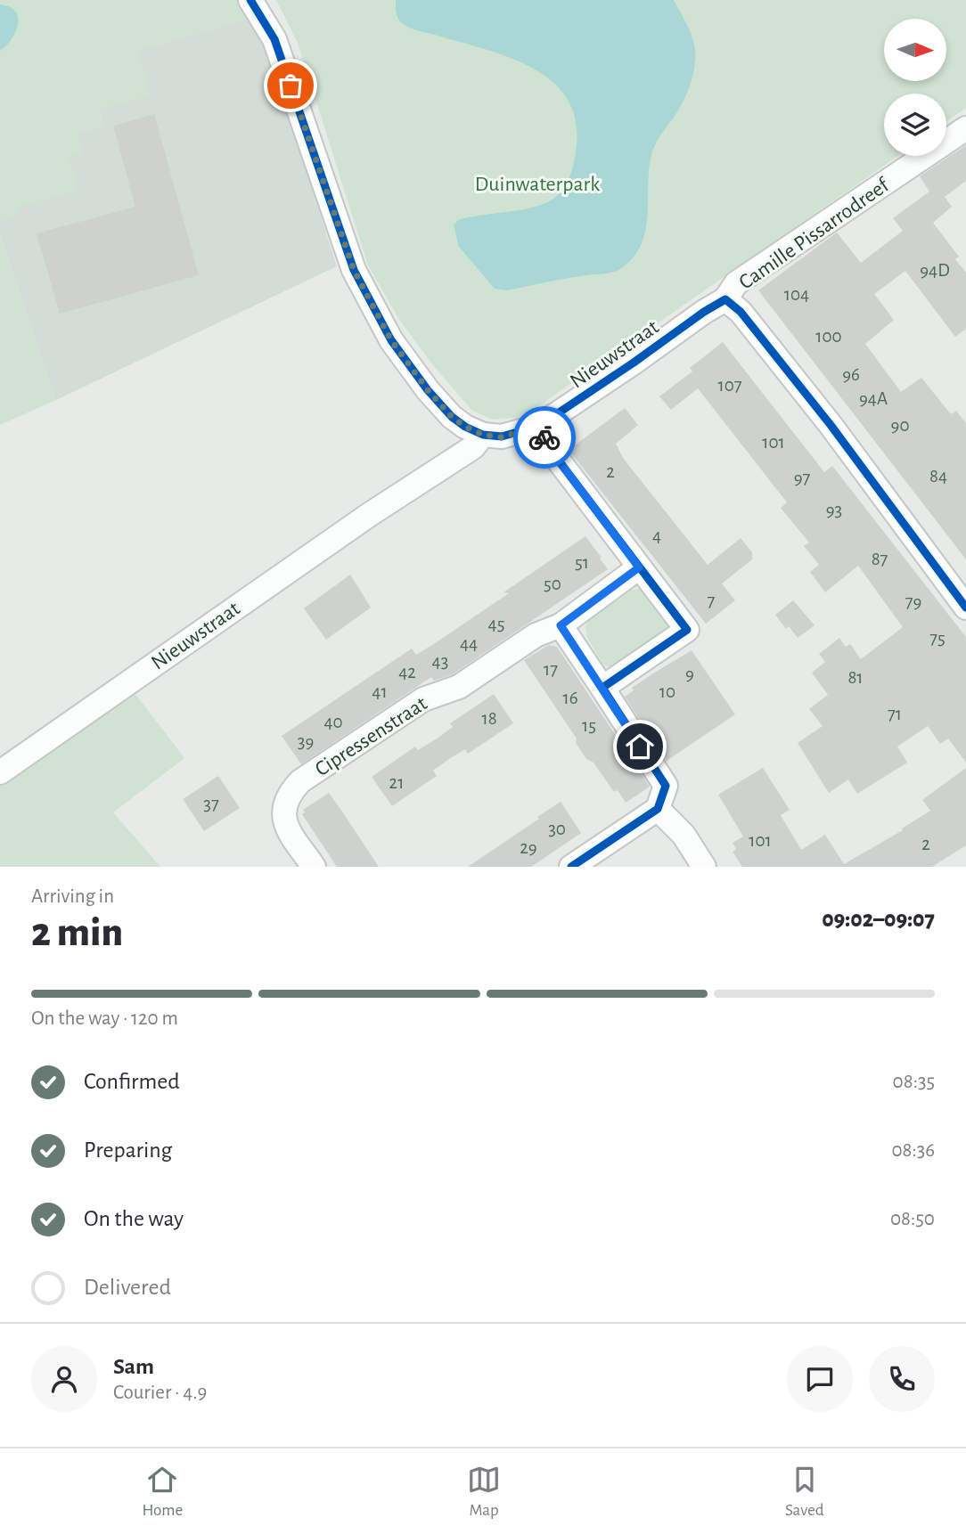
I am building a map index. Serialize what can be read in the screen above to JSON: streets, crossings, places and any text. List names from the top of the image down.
{
  "streets": {
    "street": ["Camille Pissarrodreef", "Nieuwstraat", "Cipressenstraat"]
  },
  "crossings": [
    ["Camille Pissarrodreef", "Nieuwstraat"]
  ],
  "parks": ["Duinwaterpark"],
  "house_numbers": [
    "94D",
    "104",
    "100",
    "96",
    "107",
    "94A",
    "90",
    "101",
    "2",
    "84",
    "97",
    "93",
    "4",
    "87",
    "51",
    "50",
    "7",
    "79",
    "45",
    "75",
    "44",
    "43",
    "17",
    "42",
    "9",
    "81",
    "41",
    "10",
    "16",
    "71",
    "18",
    "40",
    "15",
    "39",
    "21",
    "37",
    "30",
    "101",
    "2",
    "29"
  ],
  "north": "right",
  "page": {
    "heading": ["2 min", "Arriving in", "09:02–09:07"],
    "panel": ["Sam", "Courier · 4.9"],
    "bar": "On the way · 120 m",
    "list": [
      ["Confirmed", "08:35"],
      ["Preparing", "08:36"],
      ["On the way", "08:50"],
      "Delivered"
    ],
    "tabs": ["Home", "Map", "Saved"]
  }
}
